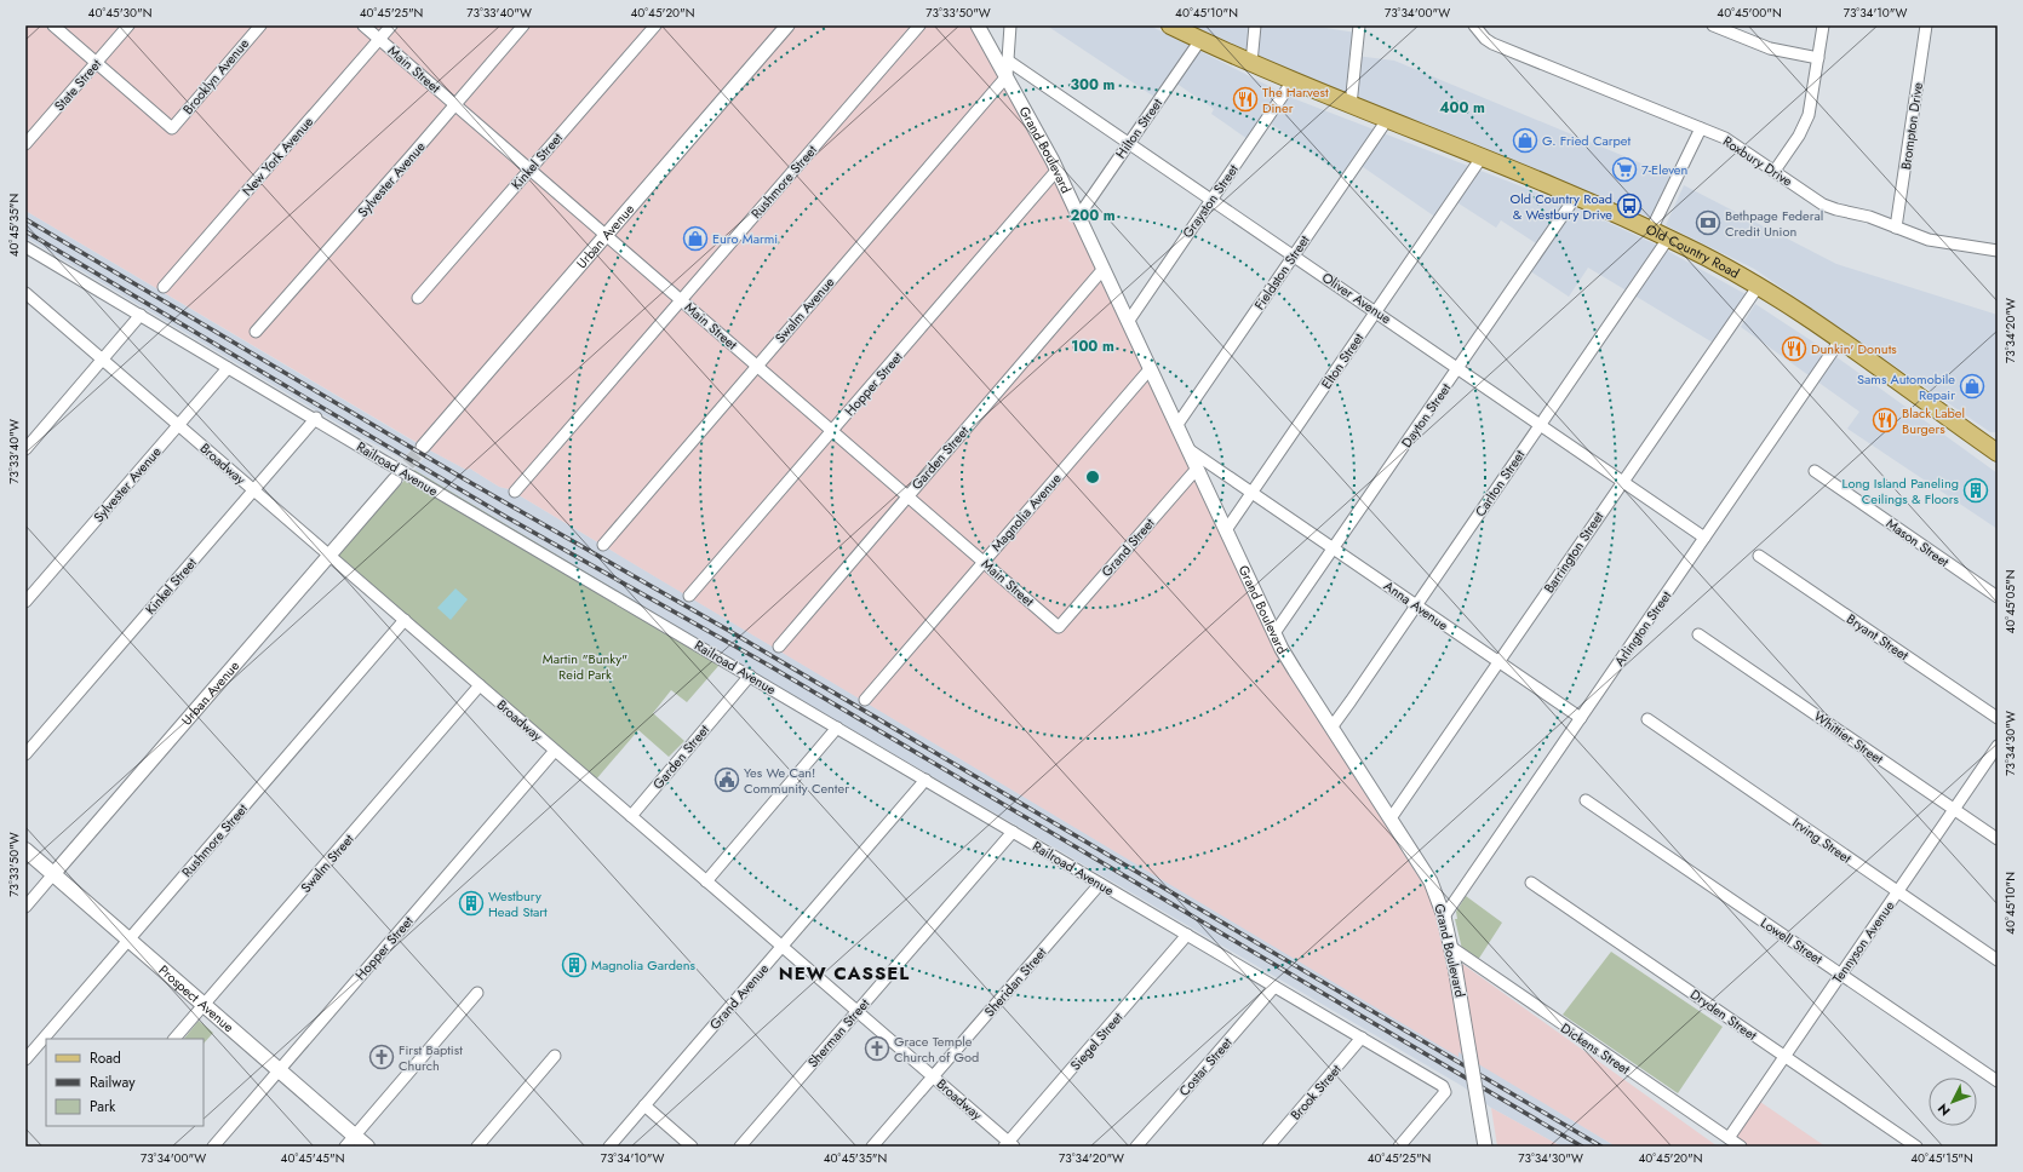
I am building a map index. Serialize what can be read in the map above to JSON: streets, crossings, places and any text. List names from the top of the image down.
{
  "streets": {
    "main road": ["Old Country Road", "Prospect Avenue"],
    "street": [
      "Main Street",
      "Brooklyn Avenue",
      "State Street",
      "Brompton Drive",
      "Hilton Street",
      "Grand Boulevard",
      "New York Avenue",
      "Kinkel Street",
      "Roxbury Drive",
      "Sylvester Avenue",
      "Rushmore Street",
      "Grayston Street",
      "Urban Avenue",
      "Fieldston Street",
      "Oliver Avenue",
      "Swalm Avenue",
      "Elton Street",
      "Hopper Street",
      "Dayton Street",
      "Garden Street",
      "Broadway",
      "Railroad Avenue",
      "Carlton Street",
      "Magnolia Avenue",
      "Mason Street",
      "Grand Street",
      "Barrington Street",
      "Anna Avenue",
      "Arlington Street",
      "Bryant Street",
      "Whittier Street",
      "Irving Street",
      "Swalm Street",
      "Lowell Street",
      "Tennyson Avenue",
      "Sheridan Street",
      "Grand Avenue",
      "Dryden Street",
      "Sherman Street",
      "Siegel Street",
      "Dickens Street",
      "Costar Street",
      "Brook Street"
    ]
  },
  "crossings": [
    ["Main Street", "New York Avenue"],
    ["Main Street", "Kinkel Street"],
    ["Main Street", "Sylvester Avenue"],
    ["Main Street", "Rushmore Street"],
    ["Main Street", "Urban Avenue"],
    ["Main Street", "Swalm Avenue"],
    ["Main Street", "Hopper Street"],
    ["Main Street", "Garden Street"],
    ["Main Street", "Magnolia Avenue"],
    ["Main Street", "Grand Street"],
    ["Brooklyn Avenue", "State Street"],
    ["Brompton Drive", "Roxbury Drive"],
    ["Hilton Street", "Grand Boulevard"],
    ["Hilton Street", "Old Country Road"],
    ["Hilton Street", "Oliver Avenue"],
    ["Grand Boulevard", "Grayston Street"],
    ["Grand Boulevard", "Fieldston Street"],
    ["Grand Boulevard", "Swalm Avenue"],
    ["Grand Boulevard", "Hopper Street"],
    ["Grand Boulevard", "Dayton Street"],
    ["Grand Boulevard", "Garden Street"],
    ["Grand Boulevard", "Carlton Street"],
    ["Grand Boulevard", "Magnolia Avenue"],
    ["Grand Boulevard", "Grand Street"],
    ["Grand Boulevard", "Barrington Street"],
    ["Grand Boulevard", "Anna Avenue"],
    ["Grand Boulevard", "Arlington Street"],
    ["Grand Boulevard", "Dickens Street"],
    ["Kinkel Street", "Broadway"],
    ["Kinkel Street", "Railroad Avenue"],
    ["Sylvester Avenue", "Broadway"],
    ["Sylvester Avenue", "Railroad Avenue"],
    ["Rushmore Street", "Broadway"],
    ["Rushmore Street", "Prospect Avenue"],
    ["Grayston Street", "Old Country Road"],
    ["Grayston Street", "Oliver Avenue"],
    ["Urban Avenue", "Broadway"],
    ["Urban Avenue", "Prospect Avenue"],
    ["Old Country Road", "Fieldston Street"],
    ["Old Country Road", "Elton Street"],
    ["Old Country Road", "Dayton Street"],
    ["Old Country Road", "Carlton Street"],
    ["Old Country Road", "Barrington Street"],
    ["Old Country Road", "Arlington Street"],
    ["Fieldston Street", "Oliver Avenue"],
    ["Oliver Avenue", "Elton Street"],
    ["Oliver Avenue", "Dayton Street"],
    ["Oliver Avenue", "Carlton Street"],
    ["Oliver Avenue", "Barrington Street"],
    ["Oliver Avenue", "Arlington Street"],
    ["Elton Street", "Anna Avenue"],
    ["Hopper Street", "Broadway"],
    ["Hopper Street", "Prospect Avenue"],
    ["Dayton Street", "Anna Avenue"],
    ["Garden Street", "Broadway"],
    ["Garden Street", "Railroad Avenue"],
    ["Broadway", "Swalm Street"],
    ["Broadway", "Sheridan Street"],
    ["Broadway", "Grand Avenue"],
    ["Broadway", "Sherman Street"],
    ["Broadway", "Siegel Street"],
    ["Railroad Avenue", "Sheridan Street"],
    ["Railroad Avenue", "Grand Avenue"],
    ["Railroad Avenue", "Sherman Street"],
    ["Railroad Avenue", "Siegel Street"],
    ["Railroad Avenue", "Costar Street"],
    ["Railroad Avenue", "Brook Street"],
    ["Carlton Street", "Anna Avenue"],
    ["Barrington Street", "Anna Avenue"],
    ["Anna Avenue", "Arlington Street"],
    ["Whittier Street", "Tennyson Avenue"],
    ["Irving Street", "Tennyson Avenue"],
    ["Swalm Street", "Prospect Avenue"],
    ["Lowell Street", "Tennyson Avenue"],
    ["Tennyson Avenue", "Dryden Street"],
    ["Tennyson Avenue", "Dickens Street"]
  ],
  "districts": ["NEW CASSEL"],
  "parks": ["Martin \"Bunky\" Reid Park"],
  "places": {
    "restaurant": ["The Harvest Diner", "Dunkin' Donuts", "Black Label Burgers"],
    "shop": ["G. Fried Carpet", "Euro Marmi", "Sams Automobile Repair"],
    "supermarket": ["7-Eleven"],
    "bus stop": ["Old Country Road & Westbury Drive"],
    "bank": ["Bethpage Federal Credit Union"],
    "building": ["Long Island Paneling Ceilings & Floors", "Westbury Head Start", "Magnolia Gardens"],
    "public building": ["Yes We Can! Community Center"],
    "church": ["Grace Temple Church of God", "First Baptist Church"]
  },
  "legend": ["Road", "Railway", "Park"],
  "north": "bottom left",
  "coordinates": [
    "40°45'30\"N",
    "40°45'25\"N",
    "73°33'40\"W",
    "40°45'20\"N",
    "73°33'50\"W",
    "40°45'10\"N",
    "73°34'00\"W",
    "40°45'00\"N",
    "73°34'10\"W",
    "40°45'35\"N",
    "73°34'20\"W",
    "40°45'05\"N",
    "73°34'30\"W",
    "40°45'45\"N",
    "40°45'15\"N"
  ],
  "rings": [
    "300 m",
    "400 m",
    "200 m",
    "100 m"
  ]
}
